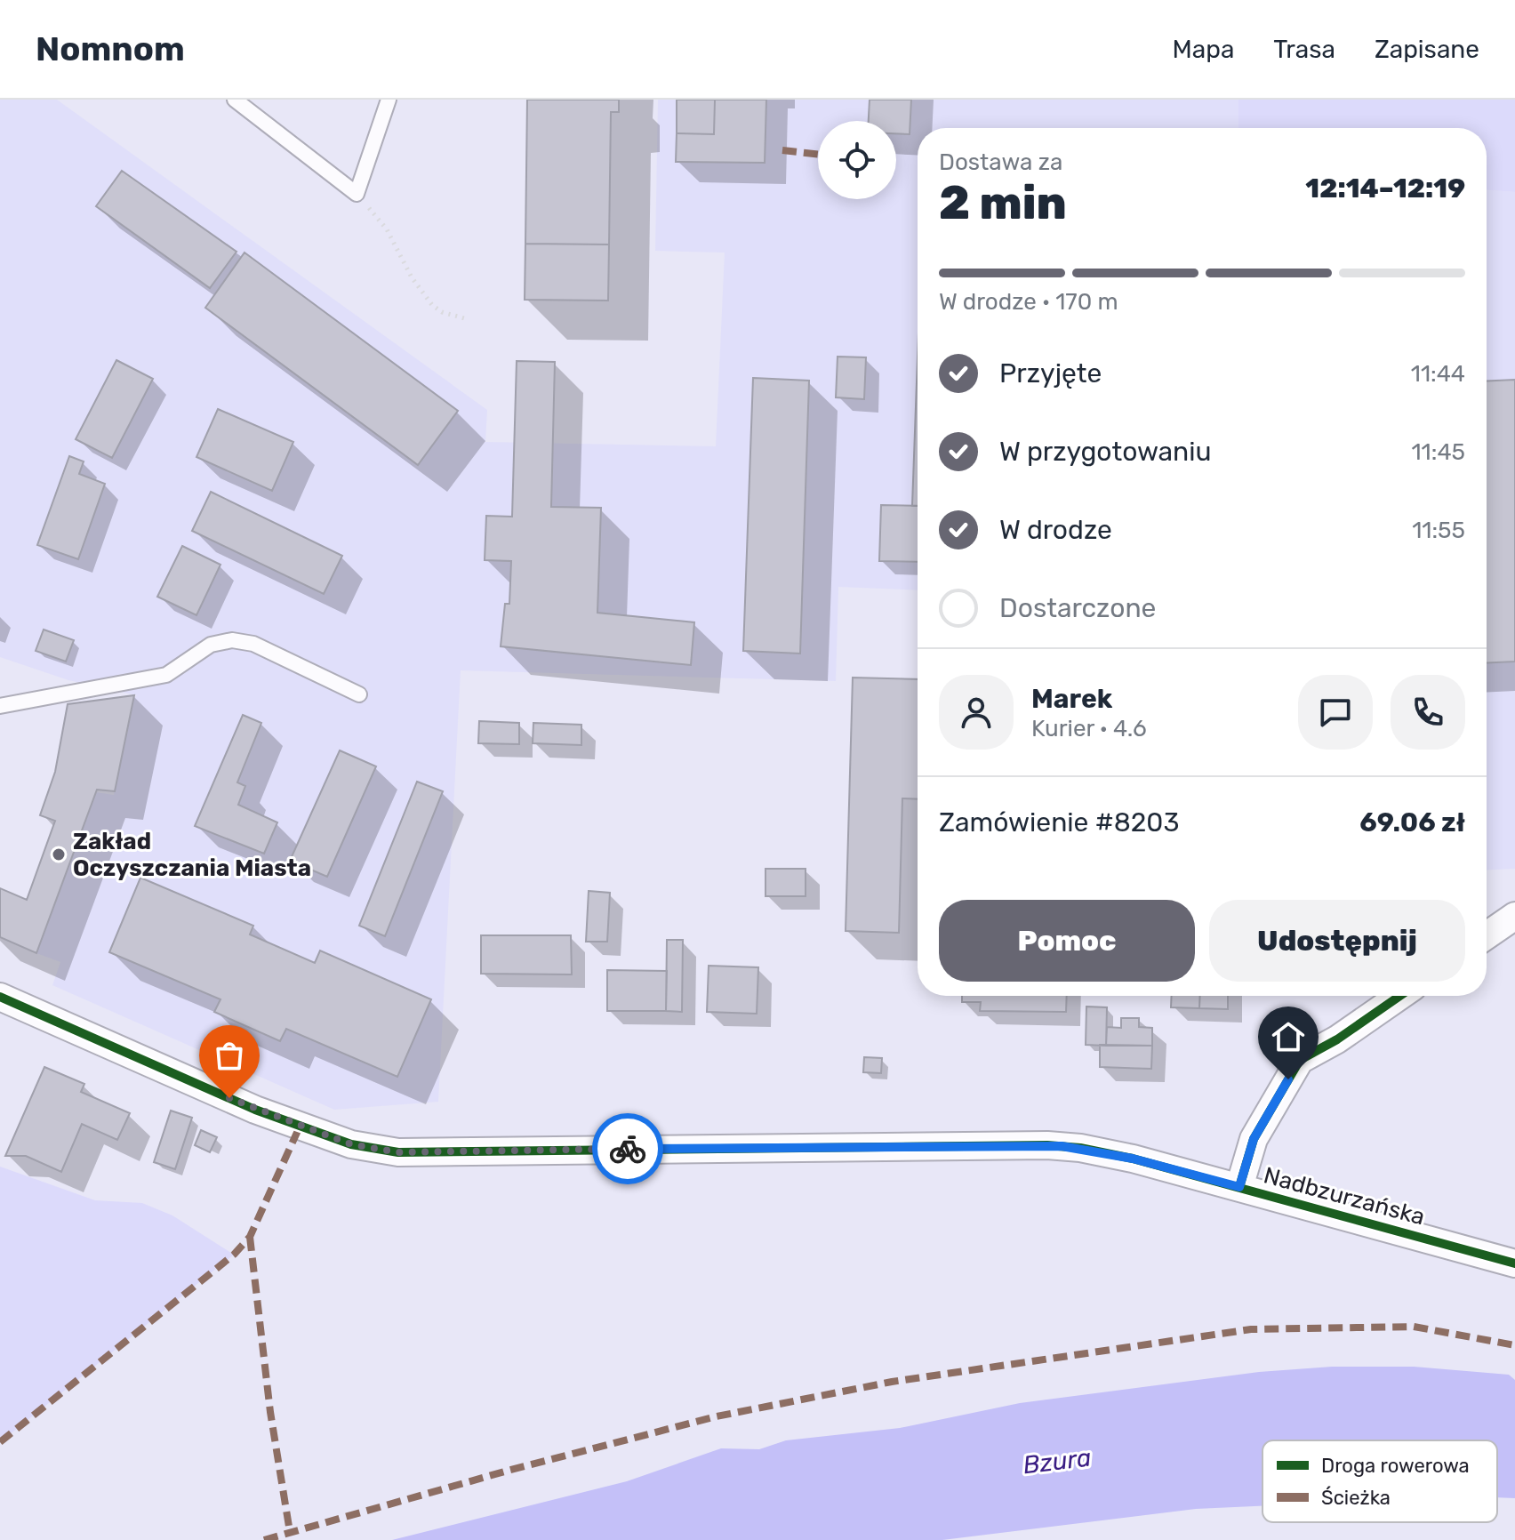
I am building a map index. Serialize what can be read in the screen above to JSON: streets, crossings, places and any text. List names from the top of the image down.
{
  "streets": {
    "street": ["Nadbzurzańska"]
  },
  "water": ["Bzura"],
  "places": ["Zakład Oczyszczania Miasta"],
  "legend": ["Droga rowerowa", "Ścieżka"],
  "page": {
    "header": "Nomnom",
    "nav": ["Mapa", "Trasa", "Zapisane"],
    "heading": ["2 min", "Dostawa za", "12:14–12:19"],
    "panel": [
      "Marek",
      "Kurier · 4.6",
      "Zamówienie #8203",
      "69.06 zł"
    ],
    "bar": "W drodze · 170 m",
    "list": [
      ["Przyjęte", "11:44"],
      ["W przygotowaniu", "11:45"],
      ["W drodze", "11:55"],
      "Dostarczone"
    ],
    "buttons": ["Pomoc", "Udostępnij"]
  }
}
